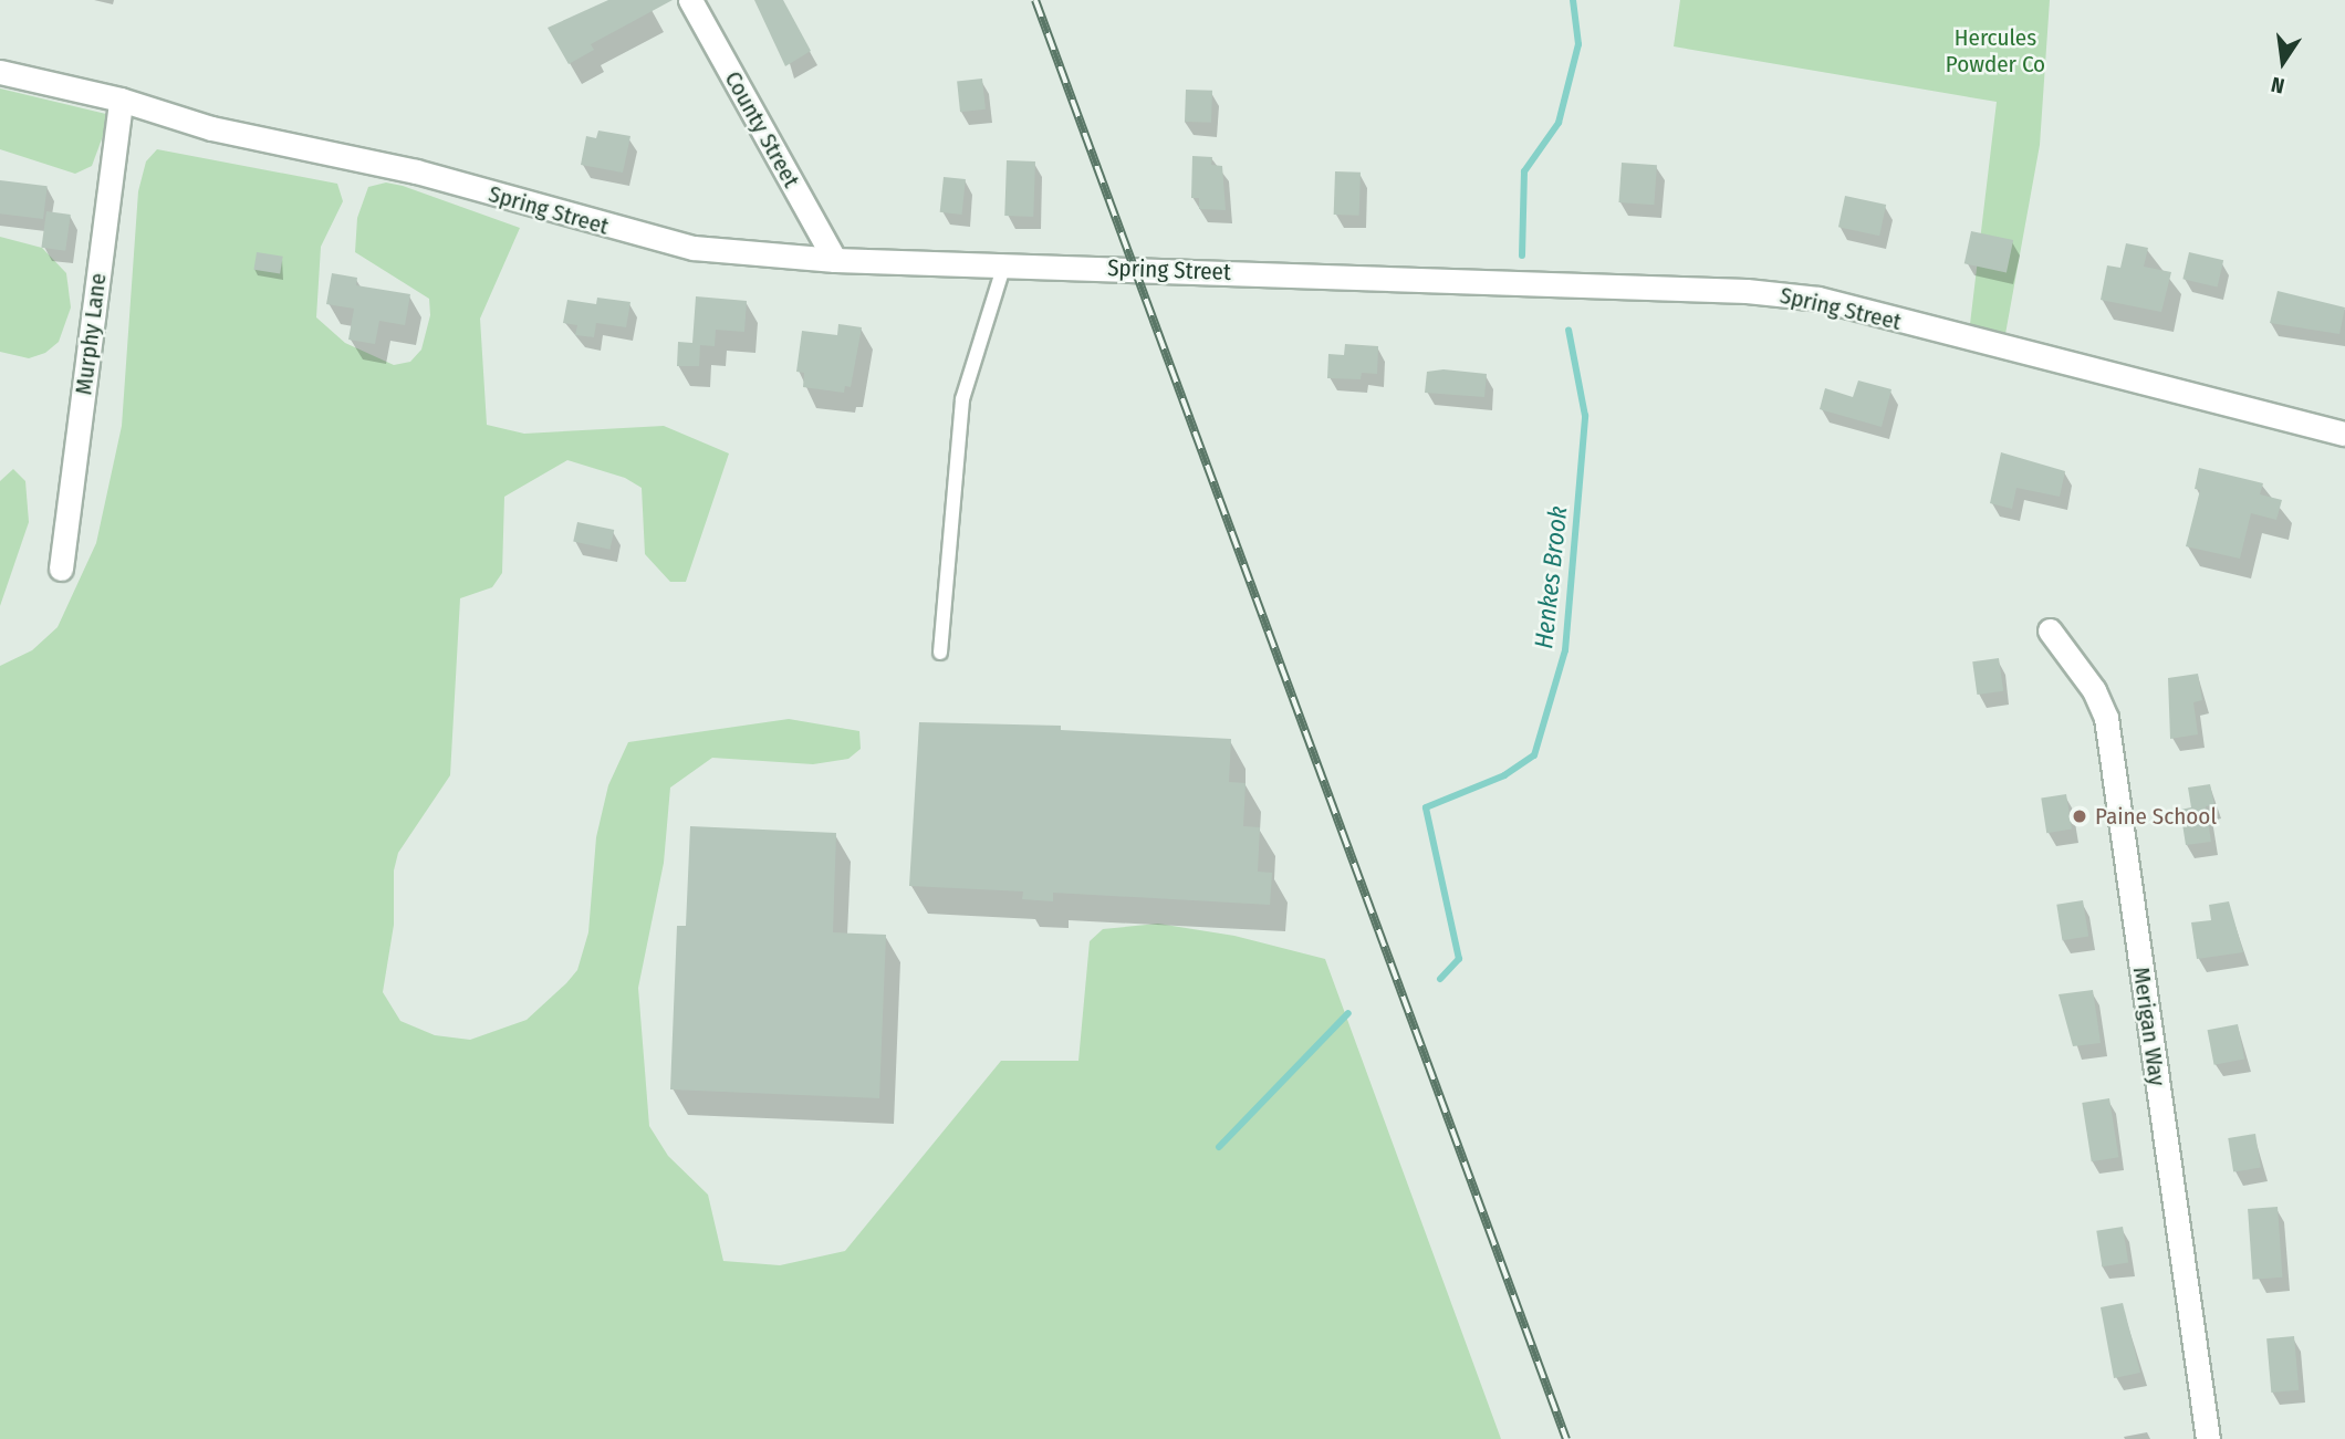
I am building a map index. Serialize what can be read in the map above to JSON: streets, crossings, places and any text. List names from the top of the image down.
{
  "streets": {
    "street": [
      "County Street",
      "Spring Street",
      "Murphy Lane",
      "Merigan Way"
    ]
  },
  "crossings": [
    ["County Street", "Spring Street"],
    ["Spring Street", "Murphy Lane"]
  ],
  "water": ["Henkes Brook"],
  "parks": ["Hercules Powder Co"],
  "places": ["Paine School"],
  "north": "bottom"
}
